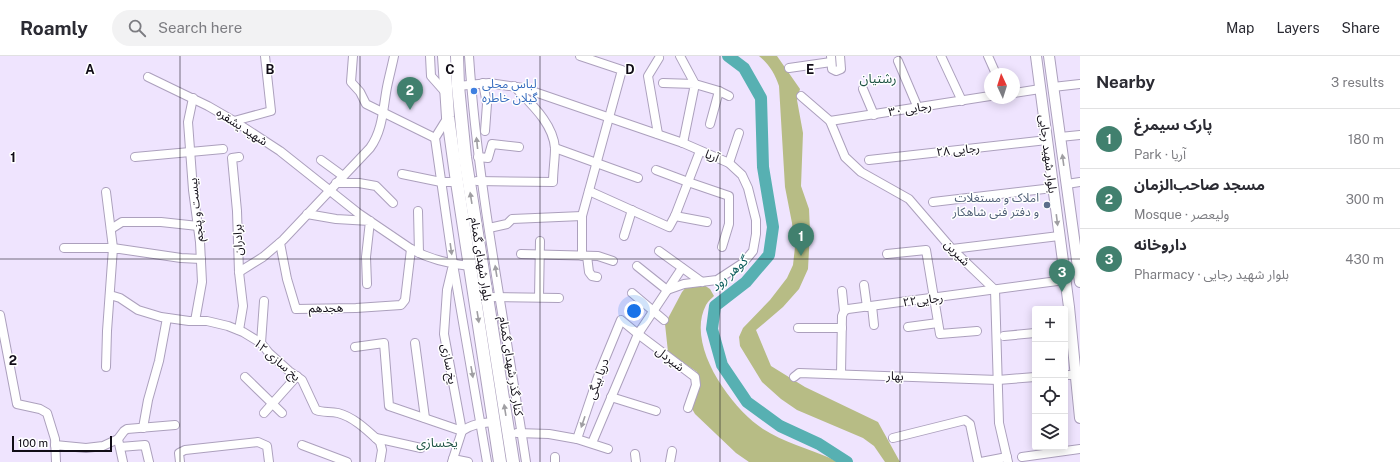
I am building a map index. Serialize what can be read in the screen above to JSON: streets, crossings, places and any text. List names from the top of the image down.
{
  "streets": {
    "highway": ["بلوار شهدای گمنام"],
    "main road": ["بلوار شهید رجایی"],
    "street": [
      "رجایی ۳۰",
      "شهید یشقره",
      "رجایی ۲۸",
      "آریا",
      "بیست و پنجم",
      "برادران",
      "شیرین",
      "۲۲رجایی",
      "هجدهم",
      "شیردل",
      "یخ سازی ۱۲",
      "یخ سازی",
      "کنار گذر شهدای گمنام",
      "بهار",
      "دریا بیگی"
    ]
  },
  "crossings": [
    ["رجایی ۳۰", "شیرین"],
    ["شهید یشقره", "بیست و پنجم"],
    ["رجایی ۲۸", "بلوار شهید رجایی"],
    ["بلوار شهید رجایی", "۲۲رجایی"],
    ["آریا", "بلوار شهدای گمنام"],
    ["آریا", "کنار گذر شهدای گمنام"],
    ["بیست و پنجم", "یخ سازی ۱۲"],
    ["برادران", "یخ سازی ۱۲"],
    ["شیرین", "۲۲رجایی"],
    ["بلوار شهدای گمنام", "کنار گذر شهدای گمنام"],
    ["شیردل", "دریا بیگی"]
  ],
  "districts": ["رشتیان", "یخسازی"],
  "water": ["گوهر رود"],
  "places": ["لباس محلی گیلان خاطره", "املاک و مستغلات و دفتر فنی شاهکار"],
  "scale_bar": "100 m",
  "north": "top",
  "page": {
    "header": "Roamly",
    "search": "Search here",
    "nav": ["Map", "Layers", "Share"],
    "heading": ["Nearby", "3 results"],
    "pins": ["2", "1", "3"],
    "list": [
      {
        "mark": "1",
        "name": "پارک سیمرغ",
        "note": "Park · آریا",
        "value": "180 m"
      },
      {
        "mark": "2",
        "name": "مسجد صاحب‌الزمان",
        "note": "Mosque · ولیعصر",
        "value": "300 m"
      },
      {
        "mark": "3",
        "name": "داروخانه",
        "note": "Pharmacy · بلوار شهید رجایی",
        "value": "430 m"
      }
    ],
    "map_buttons": ["+", "−"],
    "scale": "100 m"
  },
  "grid": {
    "columns": [
      "A",
      "B",
      "C",
      "D",
      "E"
    ],
    "rows": ["1", "2"]
  }
}
